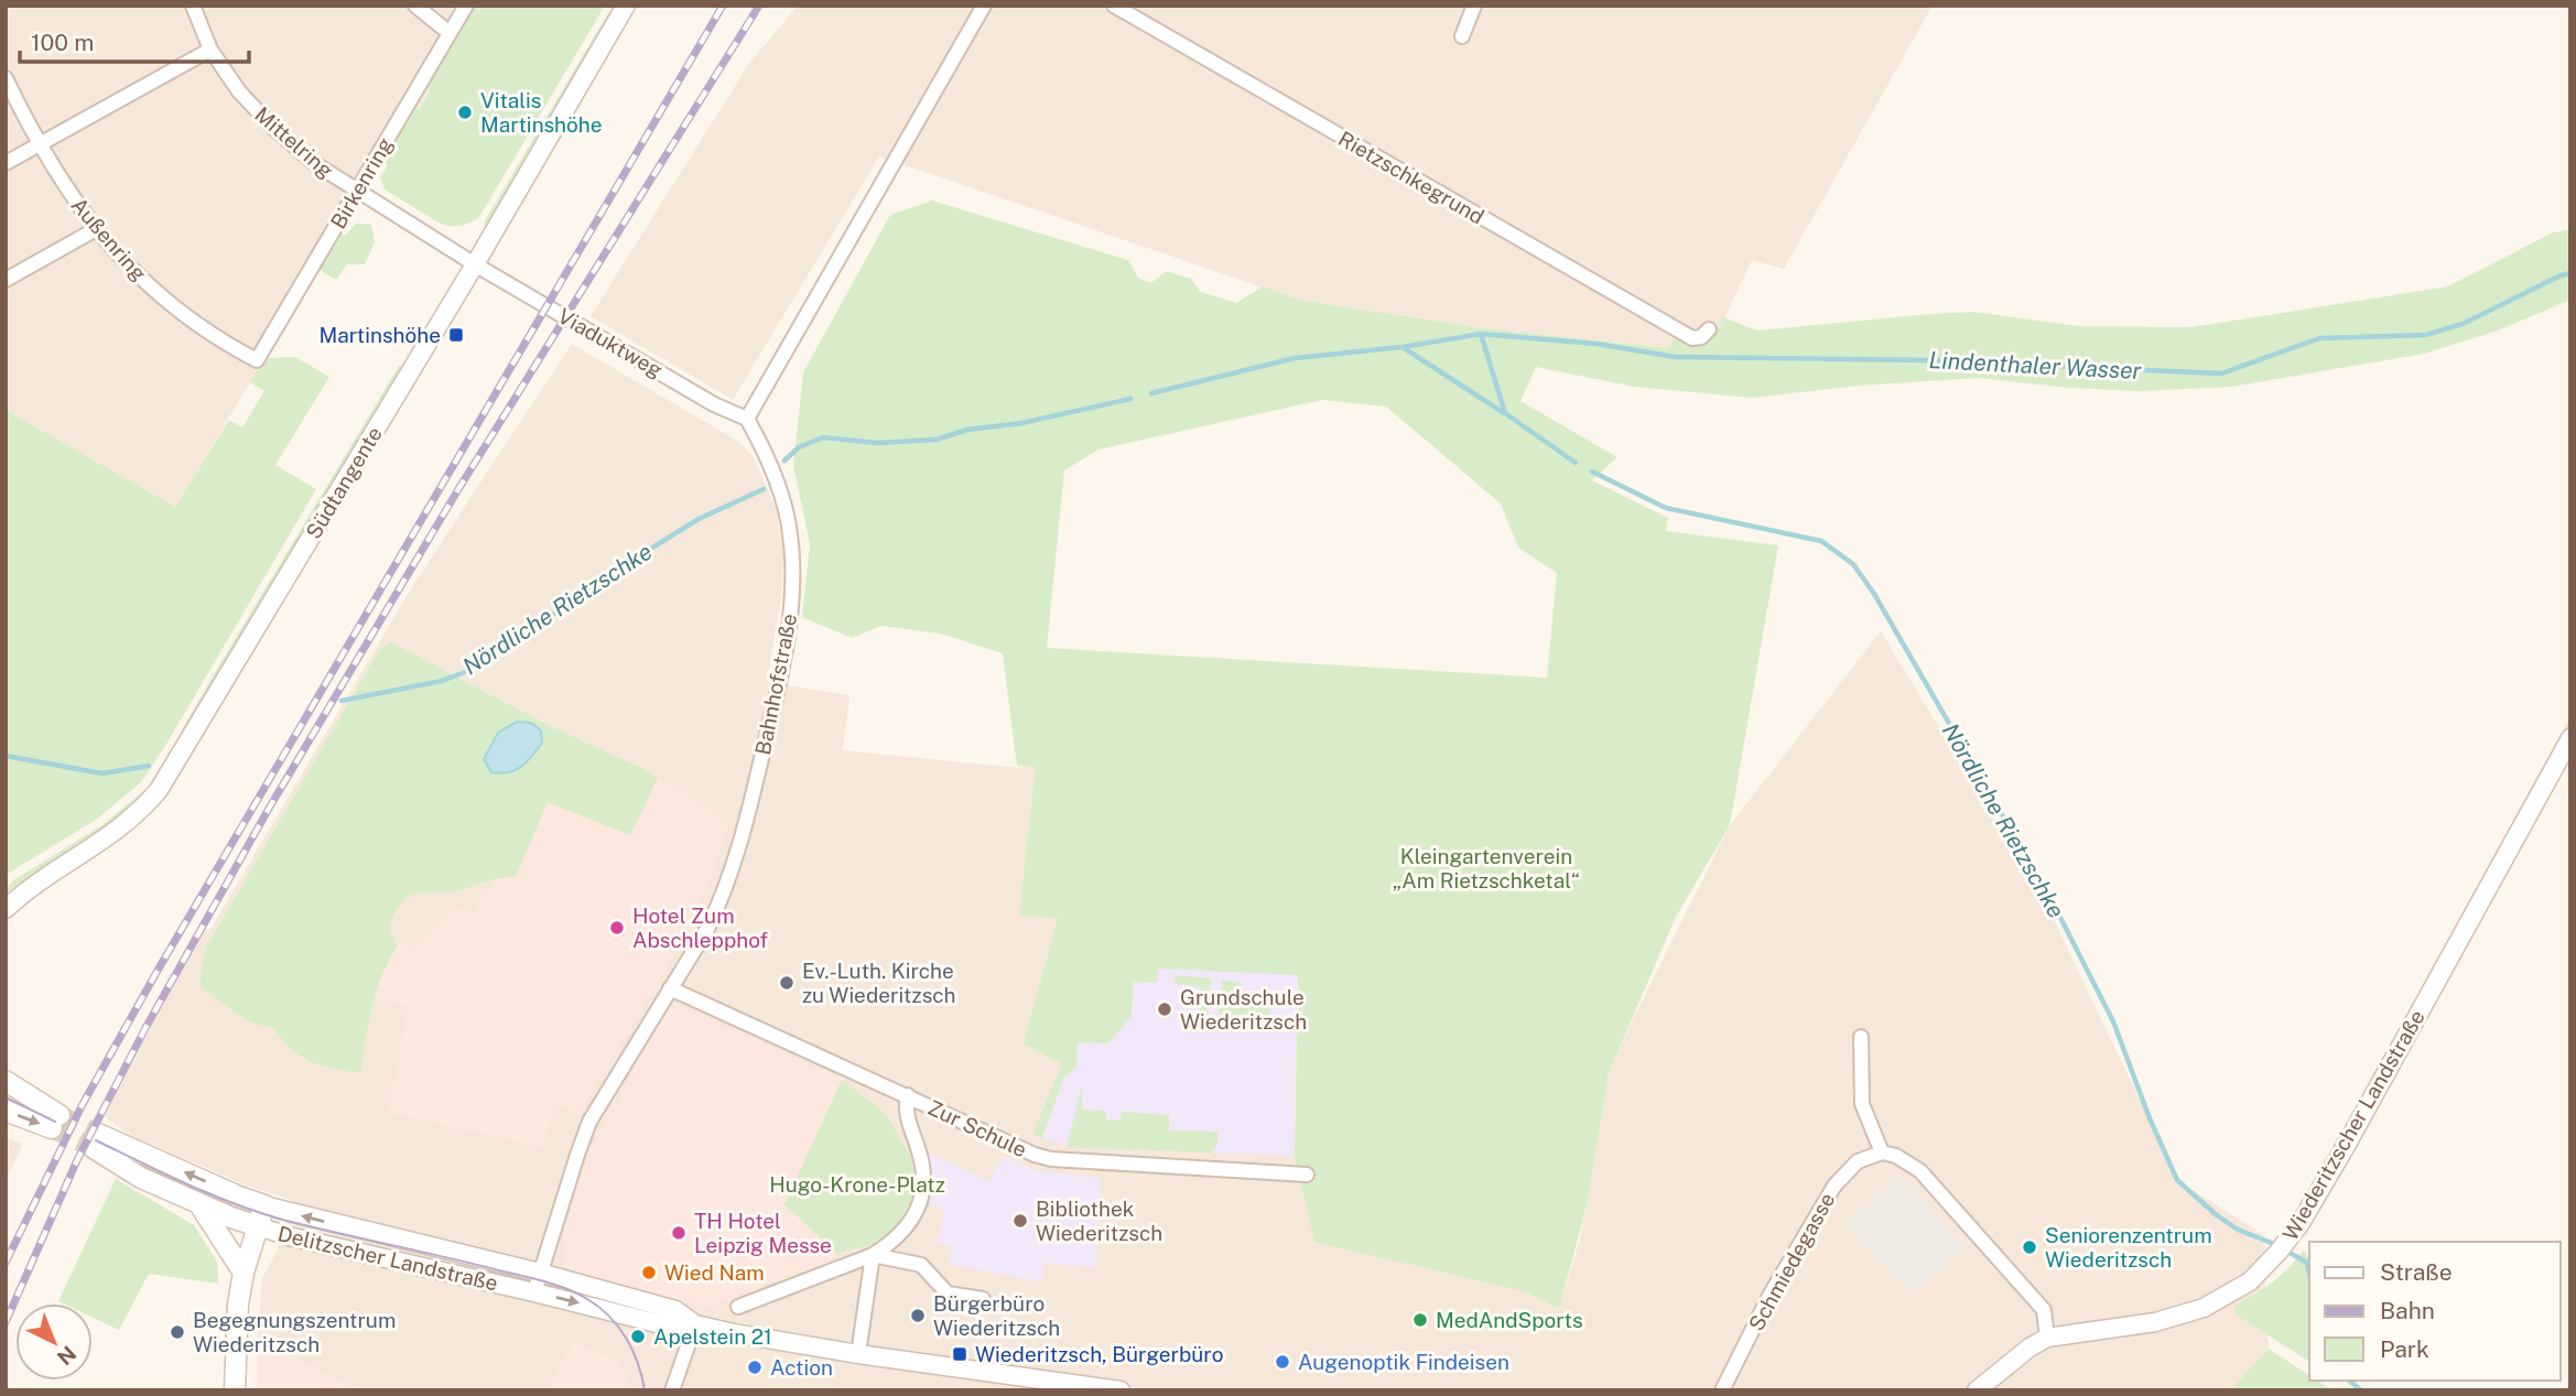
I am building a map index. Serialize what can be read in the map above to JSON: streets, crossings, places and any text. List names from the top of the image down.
{
  "streets": {
    "main road": ["Delitzscher Landstraße"],
    "street": [
      "Mittelring",
      "Rietzschkegrund",
      "Birkenring",
      "Außenring",
      "Viaduktweg",
      "Südtangente",
      "Bahnhofstraße",
      "Wiederitzscher Landstraße",
      "Zur Schule",
      "Schmiedegasse"
    ]
  },
  "crossings": [
    ["Mittelring", "Birkenring"],
    ["Mittelring", "Viaduktweg"],
    ["Mittelring", "Südtangente"],
    ["Birkenring", "Außenring"],
    ["Viaduktweg", "Südtangente"],
    ["Viaduktweg", "Bahnhofstraße"],
    ["Bahnhofstraße", "Zur Schule"],
    ["Bahnhofstraße", "Delitzscher Landstraße"]
  ],
  "water": ["Lindenthaler Wasser", "Nördliche Rietzschke"],
  "parks": ["Kleingartenverein „Am Rietzschketal“", "Hugo-Krone-Platz"],
  "places": {
    "other": [
      "Vitalis Martinshöhe",
      "Hotel Zum Abschlepphof",
      "Ev.-Luth. Kirche zu Wiederitzsch",
      "Grundschule Wiederitzsch",
      "Bibliothek Wiederitzsch",
      "TH Hotel Leipzig Messe",
      "Seniorenzentrum Wiederitzsch",
      "Wied Nam",
      "Bürgerbüro Wiederitzsch",
      "MedAndSports",
      "Begegnungszentrum Wiederitzsch",
      "Apelstein 21",
      "Augenoptik Findeisen",
      "Action"
    ],
    "transit": ["Martinshöhe", "Wiederitzsch, Bürgerbüro"]
  },
  "legend": ["Straße", "Bahn", "Park"],
  "scale_bar": "100 m",
  "north": "bottom right"
}
